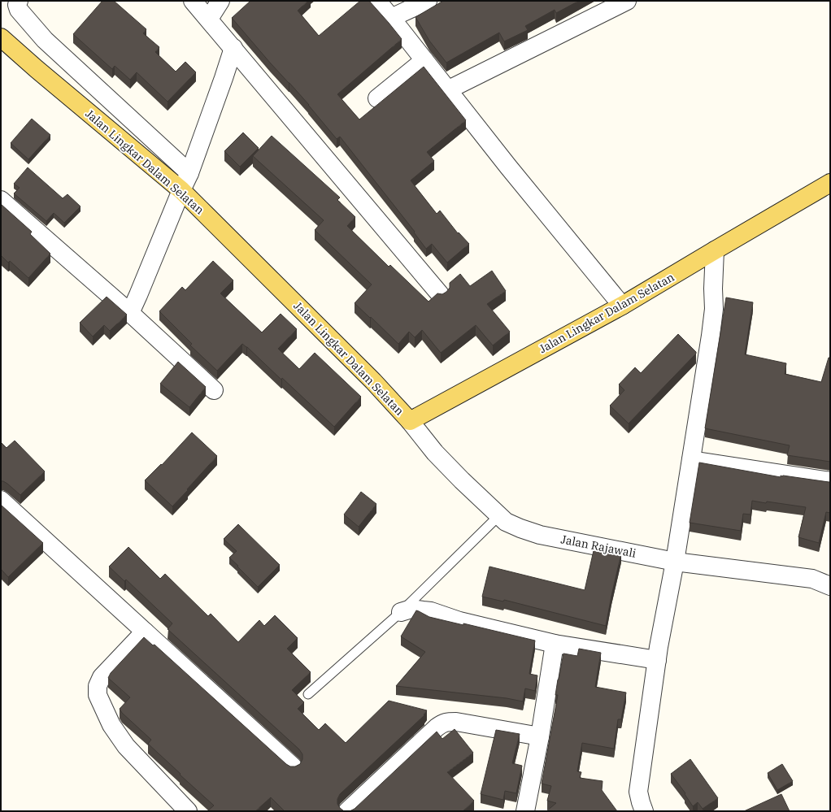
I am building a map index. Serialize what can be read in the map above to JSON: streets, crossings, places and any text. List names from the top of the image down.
{
  "streets": {
    "main road": ["Jalan Lingkar Dalam Selatan"],
    "street": ["Jalan Rajawali"]
  },
  "crossings": [
    ["Jalan Lingkar Dalam Selatan", "Jalan Rajawali"]
  ]
}
